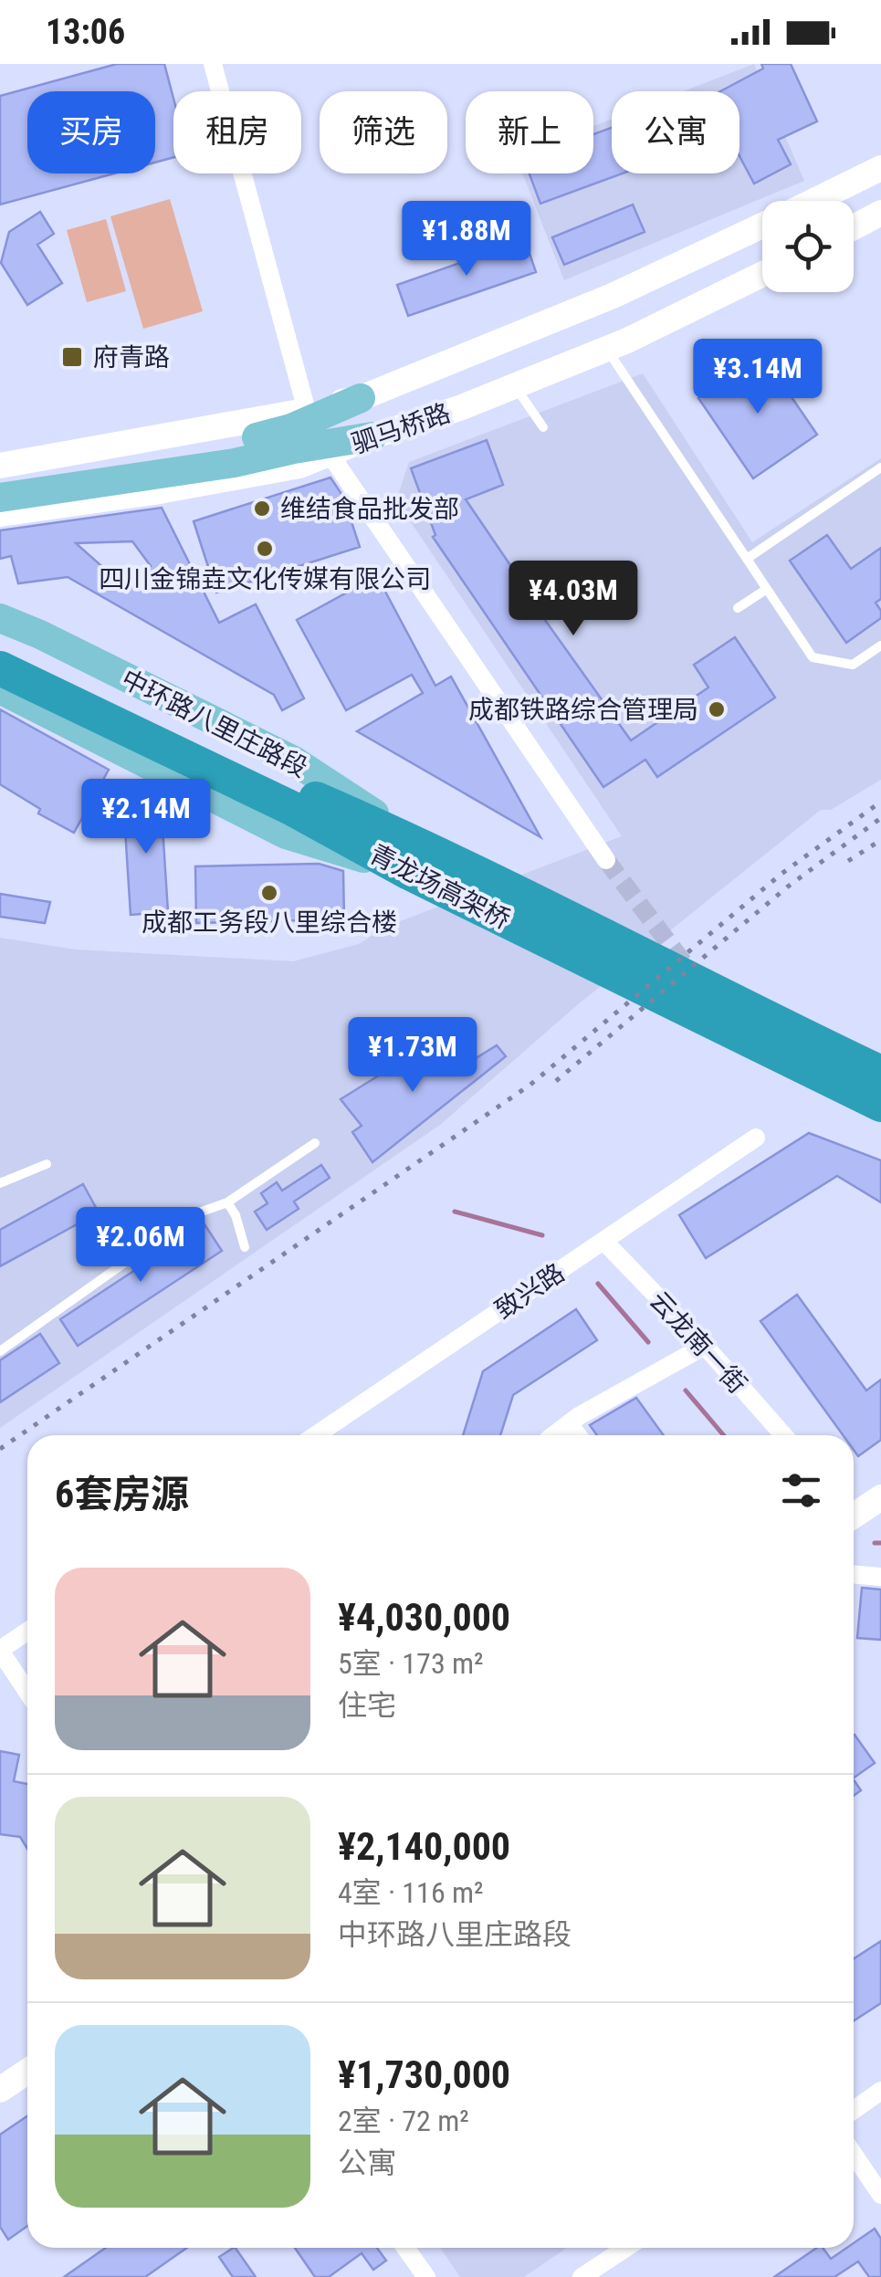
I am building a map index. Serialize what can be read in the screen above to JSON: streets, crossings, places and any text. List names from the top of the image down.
{
  "streets": {
    "highway": ["青龙场高架桥"],
    "main road": ["驷马桥路", "中环路八里庄路段"],
    "street": ["致兴路", "云龙南一街"]
  },
  "crossings": [
    ["中环路八里庄路段", "青龙场高架桥"],
    ["致兴路", "云龙南一街"]
  ],
  "places": {
    "transit": ["府青路"],
    "other": [
      "维结食品批发部",
      "四川金锦垚文化传媒有限公司",
      "成都铁路综合管理局",
      "成都工务段八里综合楼"
    ]
  },
  "page": {
    "status": "13:06",
    "chip": [
      "买房",
      "租房",
      "筛选",
      "新上",
      "公寓"
    ],
    "price": [
      "¥1.88M",
      "¥3.14M",
      "¥4.03M",
      "¥2.14M",
      "¥1.73M",
      "¥2.06M"
    ],
    "heading": "6套房源",
    "list": [
      {
        "name": "¥4,030,000",
        "note": "5室 · 173 m² · 住宅"
      },
      {
        "name": "¥2,140,000",
        "note": "4室 · 116 m² · 中环路八里庄路段"
      },
      {
        "name": "¥1,730,000",
        "note": "2室 · 72 m² · 公寓"
      }
    ]
  }
}
